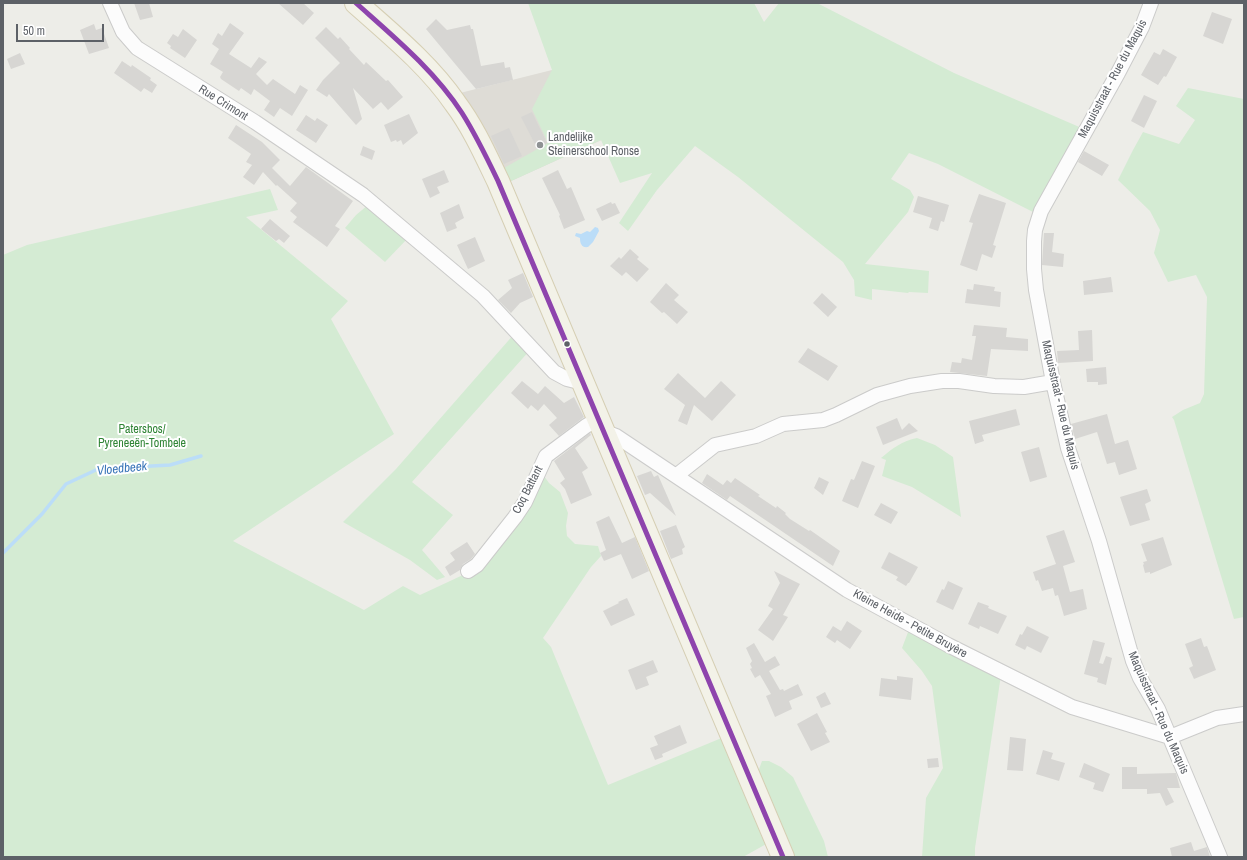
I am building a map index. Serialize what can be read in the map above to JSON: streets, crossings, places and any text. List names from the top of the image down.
{
  "streets": {
    "street": [
      "Maquisstraat - Rue du Maquis",
      "Rue Crimont",
      "Coq Battant",
      "Kleine Heide - Petite Bruyère"
    ]
  },
  "crossings": [
    ["Maquisstraat - Rue du Maquis", "Kleine Heide - Petite Bruyère"],
    ["Coq Battant", "Kleine Heide - Petite Bruyère"]
  ],
  "water": ["Vloedbeek"],
  "parks": ["Patersbos/ Pyreneeën-Tombele"],
  "places": ["Landelijke Steinerschool Ronse"],
  "scale_bar": "50 m"
}
